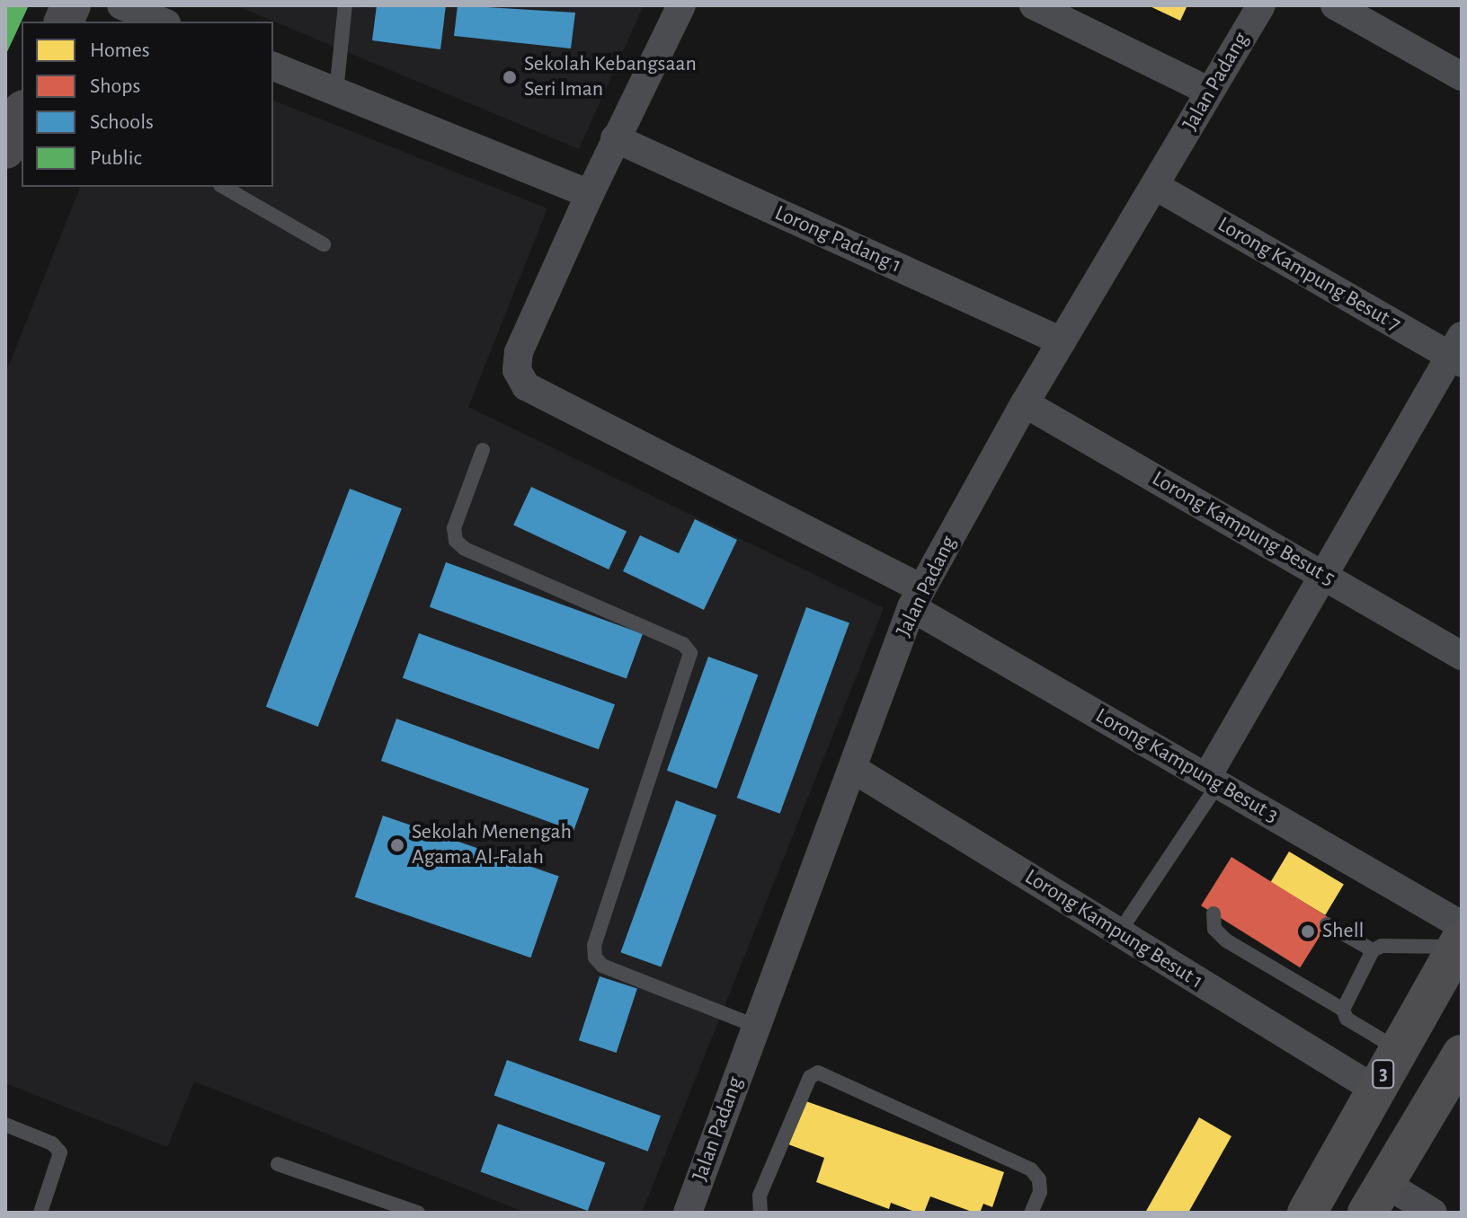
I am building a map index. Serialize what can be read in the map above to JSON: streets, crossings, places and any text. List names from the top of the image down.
{
  "streets": {
    "highway": ["3"],
    "street": [
      "Jalan Padang",
      "Lorong Padang 1",
      "Lorong Kampung Besut 7",
      "Lorong Kampung Besut 5",
      "Lorong Kampung Besut 3",
      "Lorong Kampung Besut 1"
    ]
  },
  "crossings": [
    ["Jalan Padang", "Lorong Padang 1"],
    ["Jalan Padang", "Lorong Kampung Besut 7"],
    ["Jalan Padang", "Lorong Kampung Besut 5"],
    ["Jalan Padang", "Lorong Kampung Besut 3"],
    ["Jalan Padang", "Lorong Kampung Besut 1"],
    ["Lorong Padang 1", "Lorong Kampung Besut 3"],
    ["Lorong Kampung Besut 3", "3"],
    ["Lorong Kampung Besut 1", "3"]
  ],
  "places": ["Sekolah Kebangsaan Seri Iman", "Sekolah Menengah Agama Al-Falah", "Shell"],
  "legend": [
    "Homes",
    "Shops",
    "Schools",
    "Public"
  ]
}
